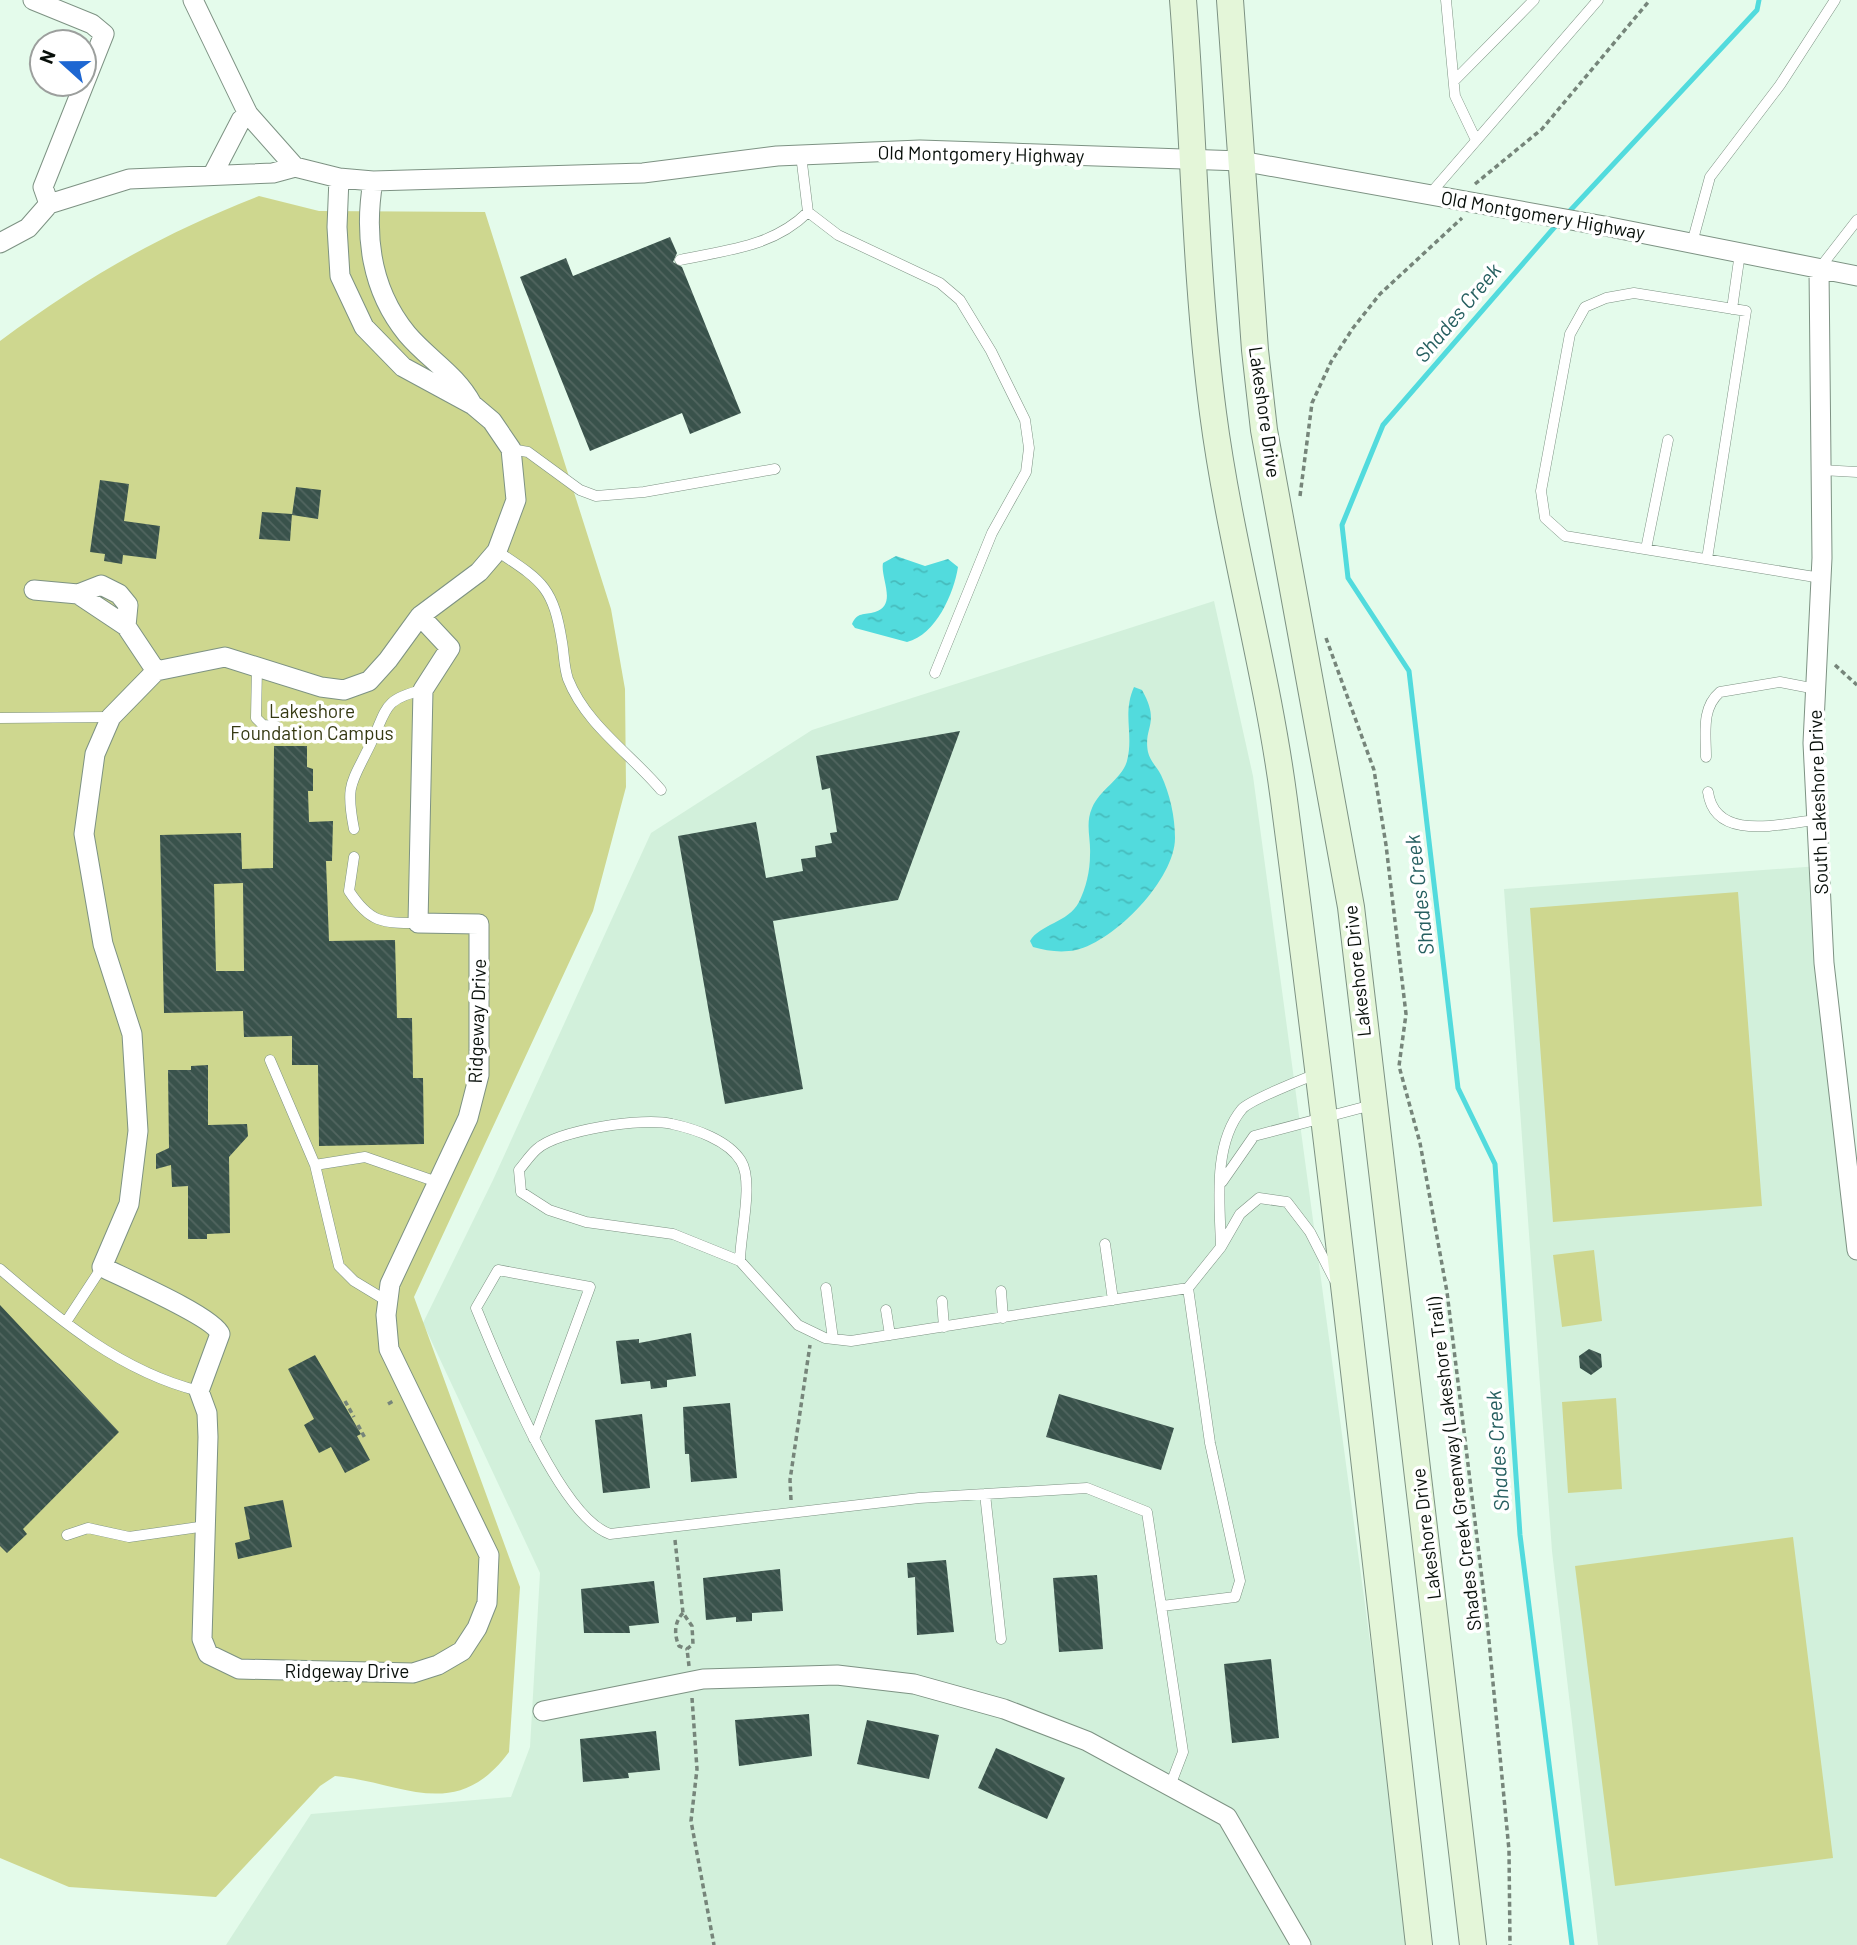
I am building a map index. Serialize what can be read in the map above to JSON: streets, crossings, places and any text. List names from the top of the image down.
{
  "streets": {
    "main road": ["Lakeshore Drive"],
    "street": ["Old Montgomery Highway", "South Lakeshore Drive", "Ridgeway Drive"],
    "path": ["Shades Creek Greenway (Lakeshore Trail)"]
  },
  "crossings": [
    ["Old Montgomery Highway", "Lakeshore Drive"],
    ["Old Montgomery Highway", "South Lakeshore Drive"]
  ],
  "water": ["Shades Creek"],
  "parks": ["Lakeshore Foundation Campus"],
  "north": "left"
}
